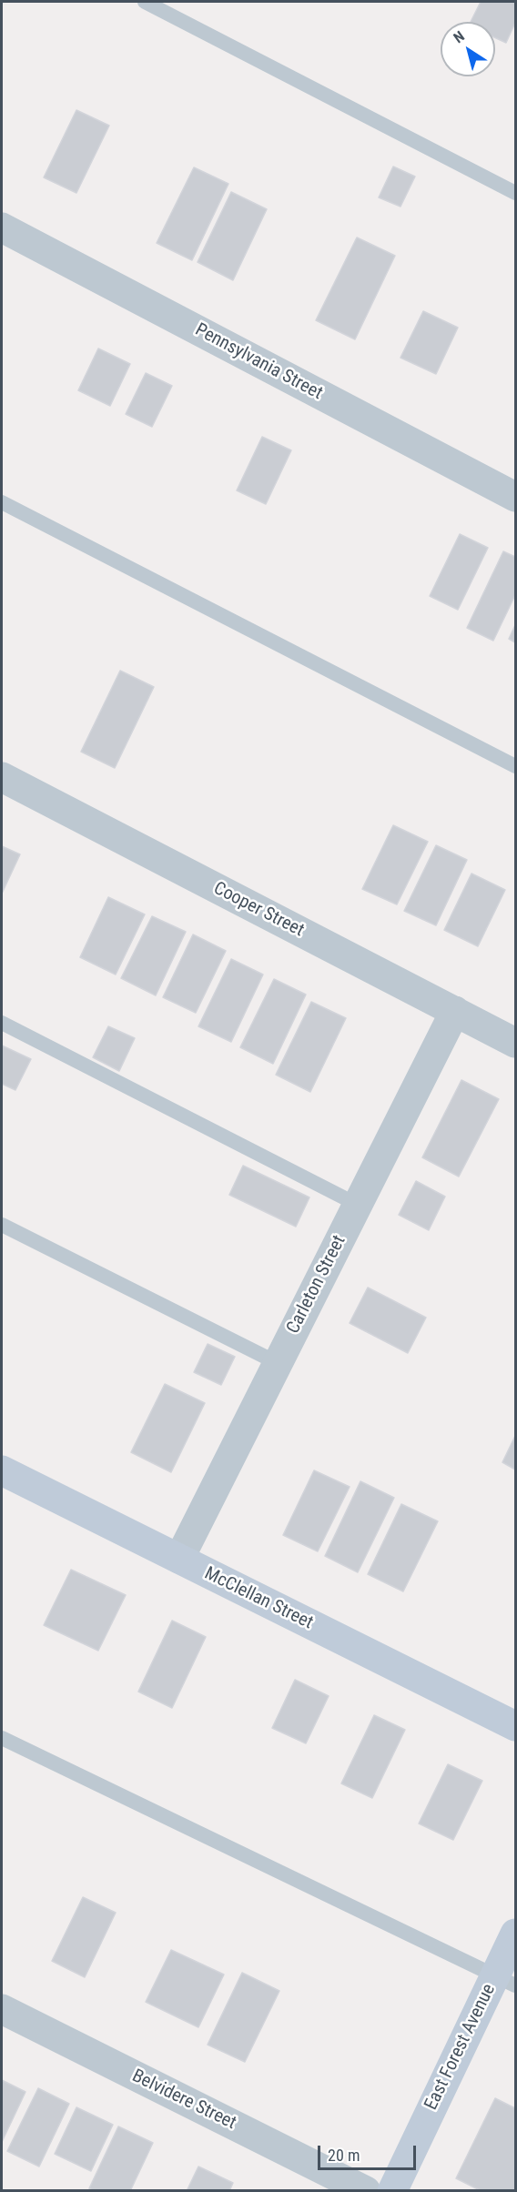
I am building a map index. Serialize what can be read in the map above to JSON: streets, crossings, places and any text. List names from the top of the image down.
{
  "streets": {
    "street": [
      "Pennsylvania Street",
      "Cooper Street",
      "Carleton Street",
      "McClellan Street",
      "East Forest Avenue",
      "Belvidere Street"
    ]
  },
  "crossings": [
    ["Cooper Street", "Carleton Street"],
    ["Carleton Street", "McClellan Street"]
  ],
  "scale_bar": "20 m",
  "north": "top left"
}
